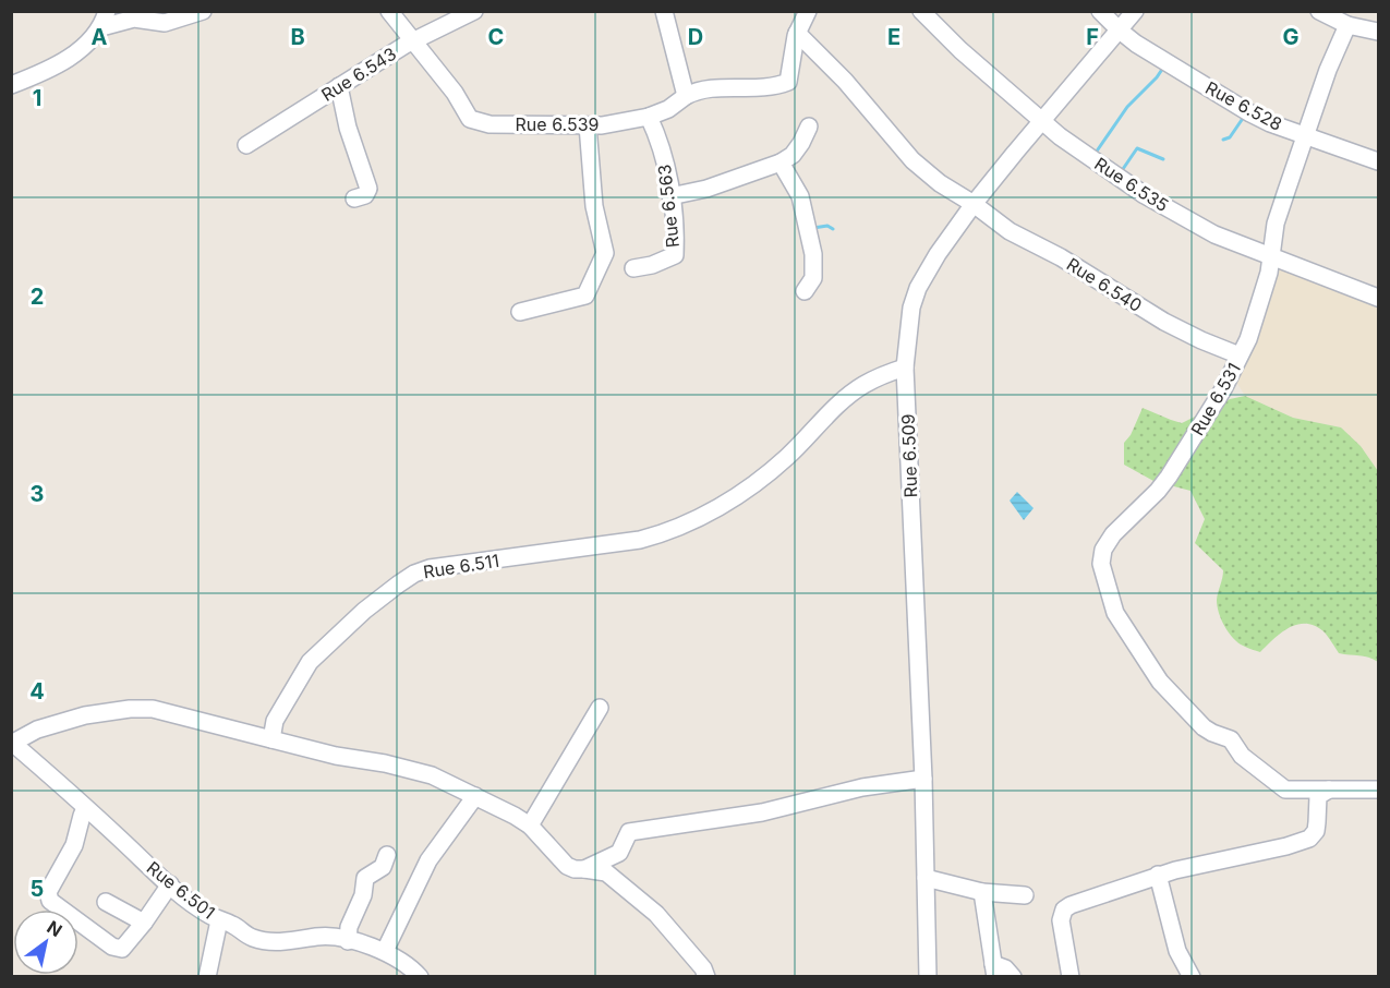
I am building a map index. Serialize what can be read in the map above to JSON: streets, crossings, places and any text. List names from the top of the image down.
{
  "streets": {
    "street": [
      "Rue 6.543",
      "Rue 6.528",
      "Rue 6.539",
      "Rue 6.535",
      "Rue 6.563",
      "Rue 6.540",
      "Rue 6.531",
      "Rue 6.509",
      "Rue 6.511",
      "Rue 6.501"
    ]
  },
  "crossings": [
    ["Rue 6.543", "Rue 6.539"],
    ["Rue 6.528", "Rue 6.531"],
    ["Rue 6.528", "Rue 6.509"],
    ["Rue 6.539", "Rue 6.563"],
    ["Rue 6.539", "Rue 6.540"],
    ["Rue 6.535", "Rue 6.531"],
    ["Rue 6.535", "Rue 6.509"],
    ["Rue 6.540", "Rue 6.531"],
    ["Rue 6.540", "Rue 6.509"],
    ["Rue 6.509", "Rue 6.511"]
  ],
  "north": "top right",
  "grid": {
    "columns": [
      "A",
      "B",
      "C",
      "D",
      "E",
      "F",
      "G"
    ],
    "rows": [
      "1",
      "2",
      "3",
      "4",
      "5"
    ]
  }
}
